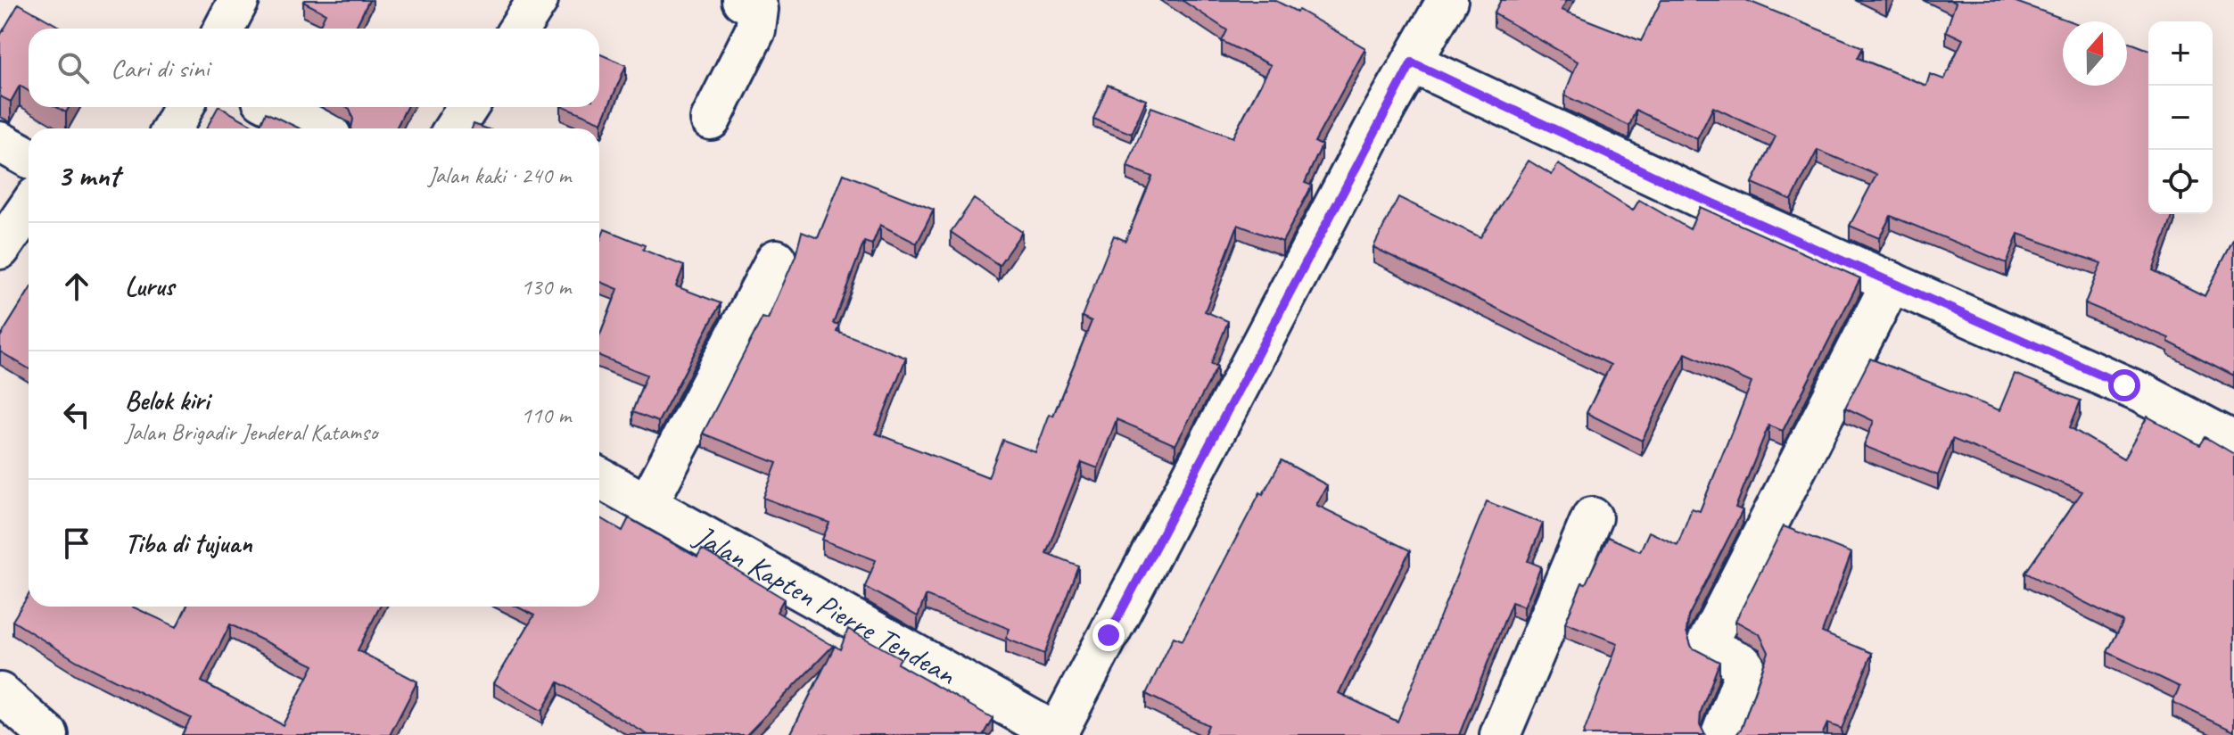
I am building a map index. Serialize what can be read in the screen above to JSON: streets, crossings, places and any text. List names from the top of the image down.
{
  "streets": {
    "street": ["Jalan Kapten Pierre Tendean"]
  },
  "north": "top",
  "page": {
    "map_buttons": ["+", "−"],
    "search": "Cari di sini",
    "heading": ["3 mnt", "Jalan kaki · 240 m"],
    "list": [
      ["Lurus", "130 m"],
      ["Belok kiri", "Jalan Brigadir Jenderal Katamso", "110 m"],
      "Tiba di tujuan"
    ]
  }
}
